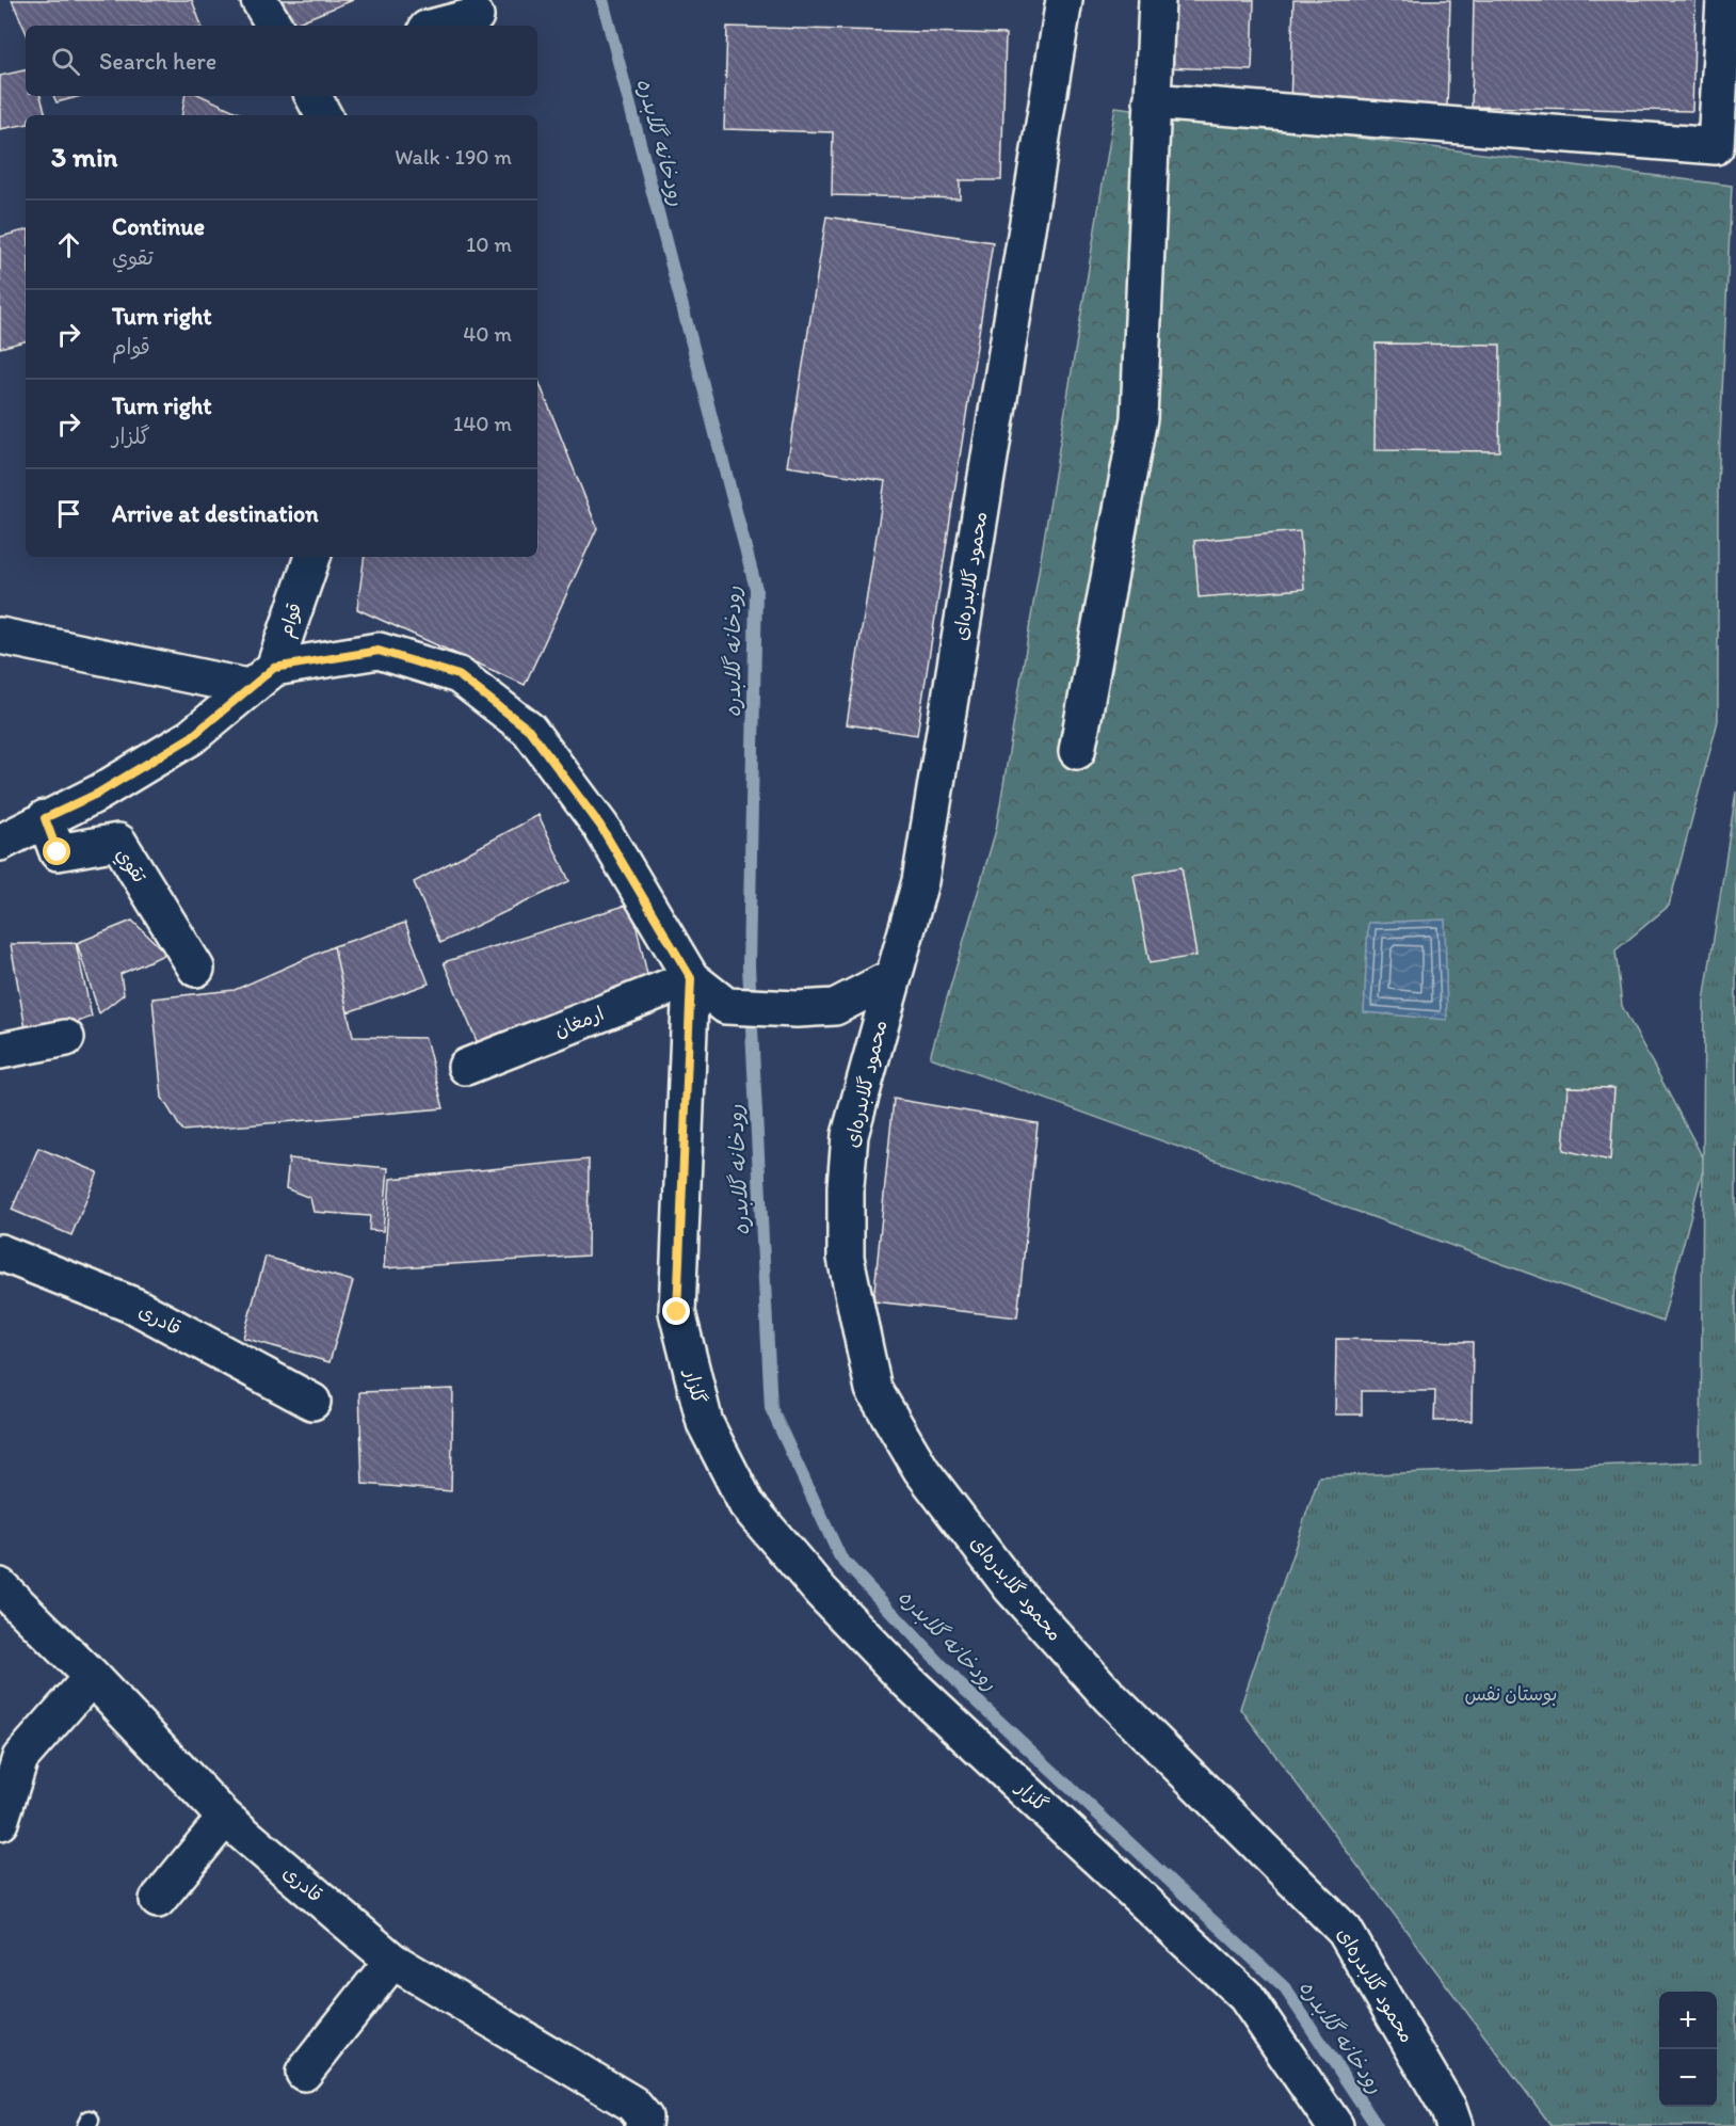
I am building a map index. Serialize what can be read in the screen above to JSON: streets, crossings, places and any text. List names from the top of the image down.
{
  "streets": {
    "street": [
      "محمود گلابدره‌ای",
      "قوام",
      "تقوي",
      "ارمغان",
      "قادری",
      "گلزار"
    ]
  },
  "crossings": [
    ["قوام", "تقوي"],
    ["ارمغان", "گلزار"]
  ],
  "water": ["رودخانه گلابدره"],
  "parks": ["بوستان نفس"],
  "page": {
    "search": "Search here",
    "heading": ["3 min", "Walk · 190 m"],
    "list": [
      ["Continue", "تقوي", "10 m"],
      ["Turn right", "قوام", "40 m"],
      ["Turn right", "گلزار", "140 m"],
      "Arrive at destination"
    ],
    "map_buttons": ["+", "−"]
  }
}
